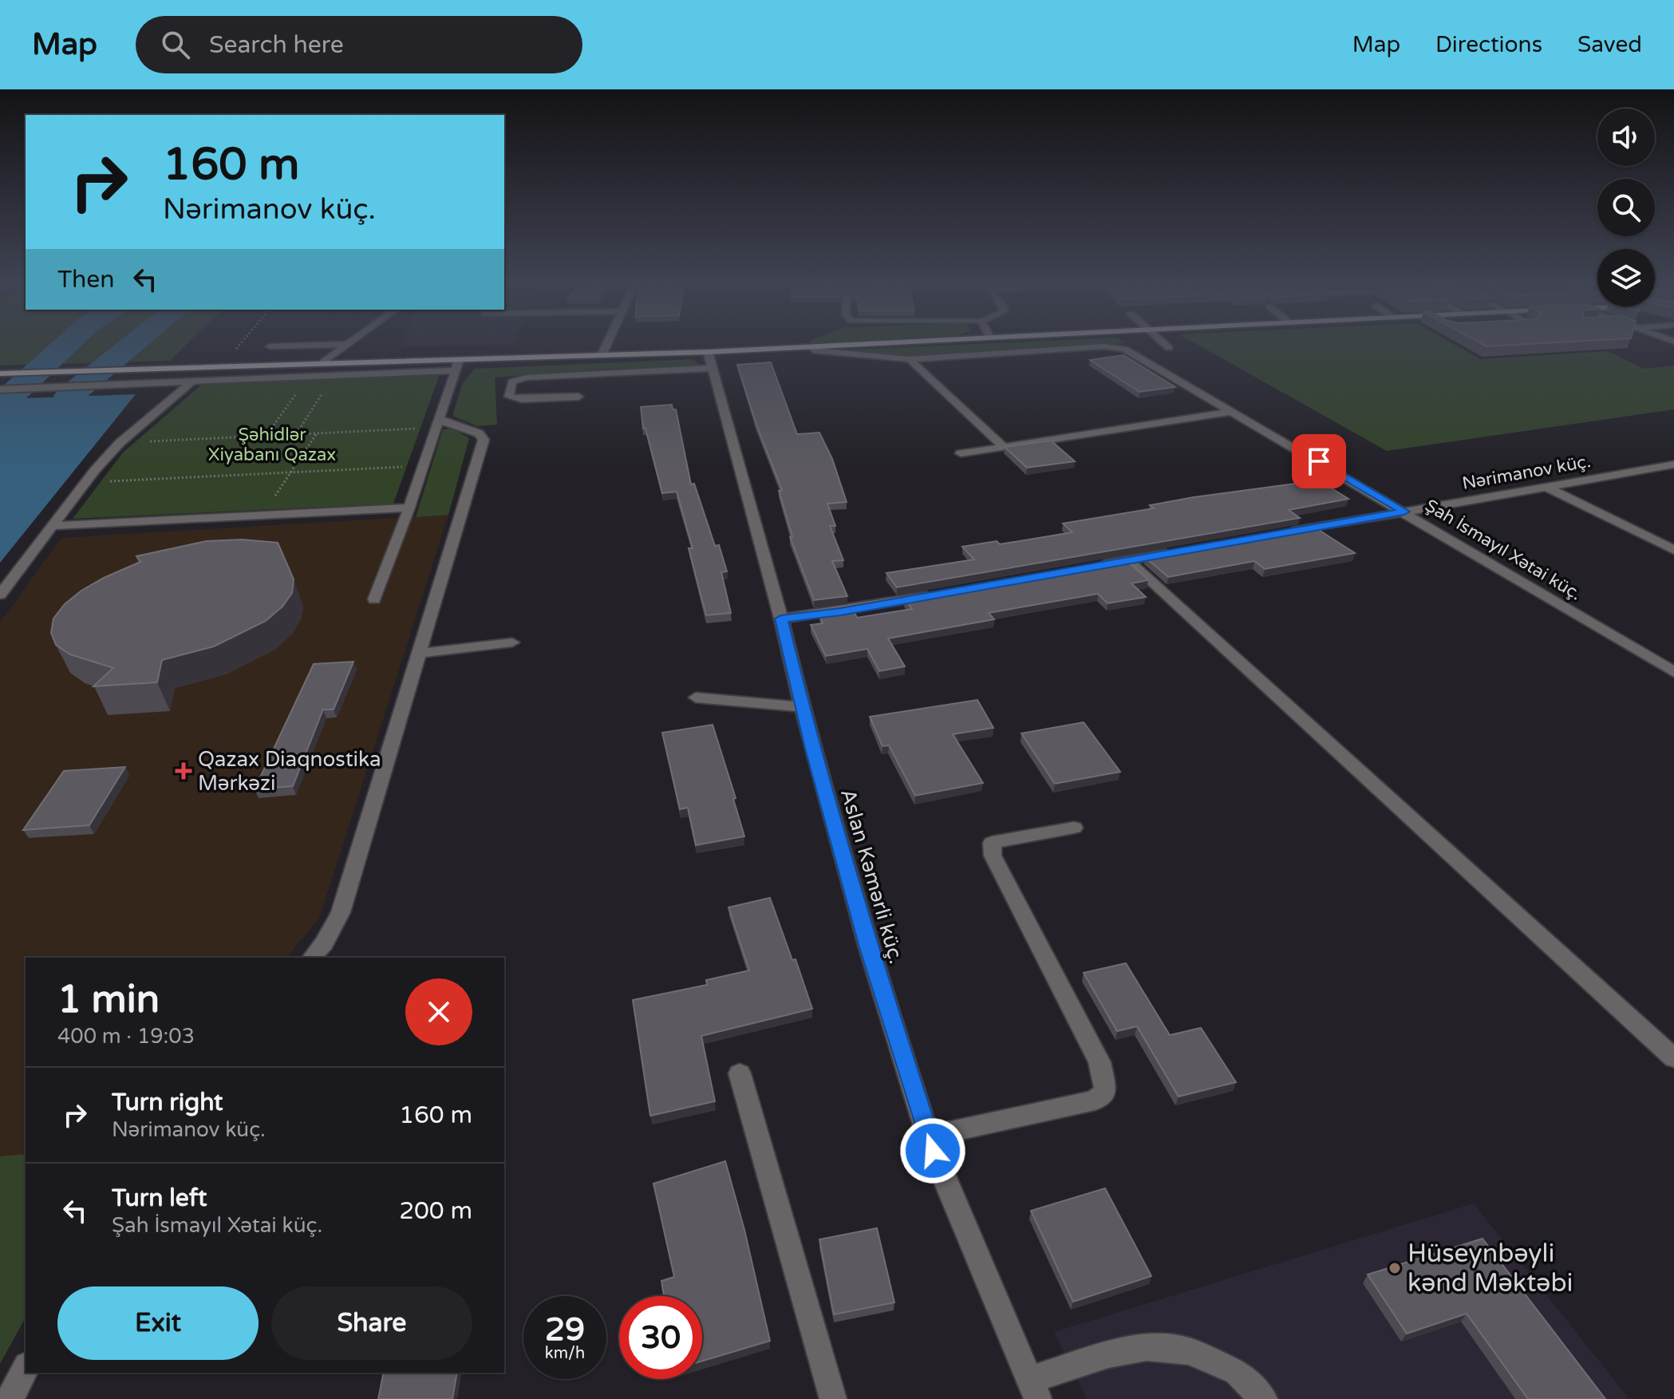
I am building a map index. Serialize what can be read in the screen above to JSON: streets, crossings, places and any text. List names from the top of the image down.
{
  "streets": {
    "street": ["Nərimanov küç.", "Şah İsmayıl Xətai küç.", "Aslan Kəmərli küç."]
  },
  "crossings": [
    ["Nərimanov küç.", "Şah İsmayıl Xətai küç."]
  ],
  "parks": ["Şəhidlər Xiyabanı Qazax"],
  "places": {
    "health": ["Qazax Diaqnostika Mərkəzi"],
    "other": ["Hüseynbəyli kənd Məktəbi"]
  },
  "page": {
    "header": "Map",
    "search": "Search here",
    "nav": ["Map", "Directions", "Saved"],
    "turn": ["160 m", "Nərimanov küç."],
    "then": "Then",
    "heading": ["1 min", "400 m · 19:03"],
    "list": [
      {
        "name": "Turn right",
        "note": "Nərimanov küç.",
        "value": "160 m"
      },
      {
        "name": "Turn left",
        "note": "Şah İsmayıl Xətai küç.",
        "value": "200 m"
      }
    ],
    "buttons": ["Exit", "Share"],
    "speed": "29 km/h",
    "limit": "30"
  }
}
